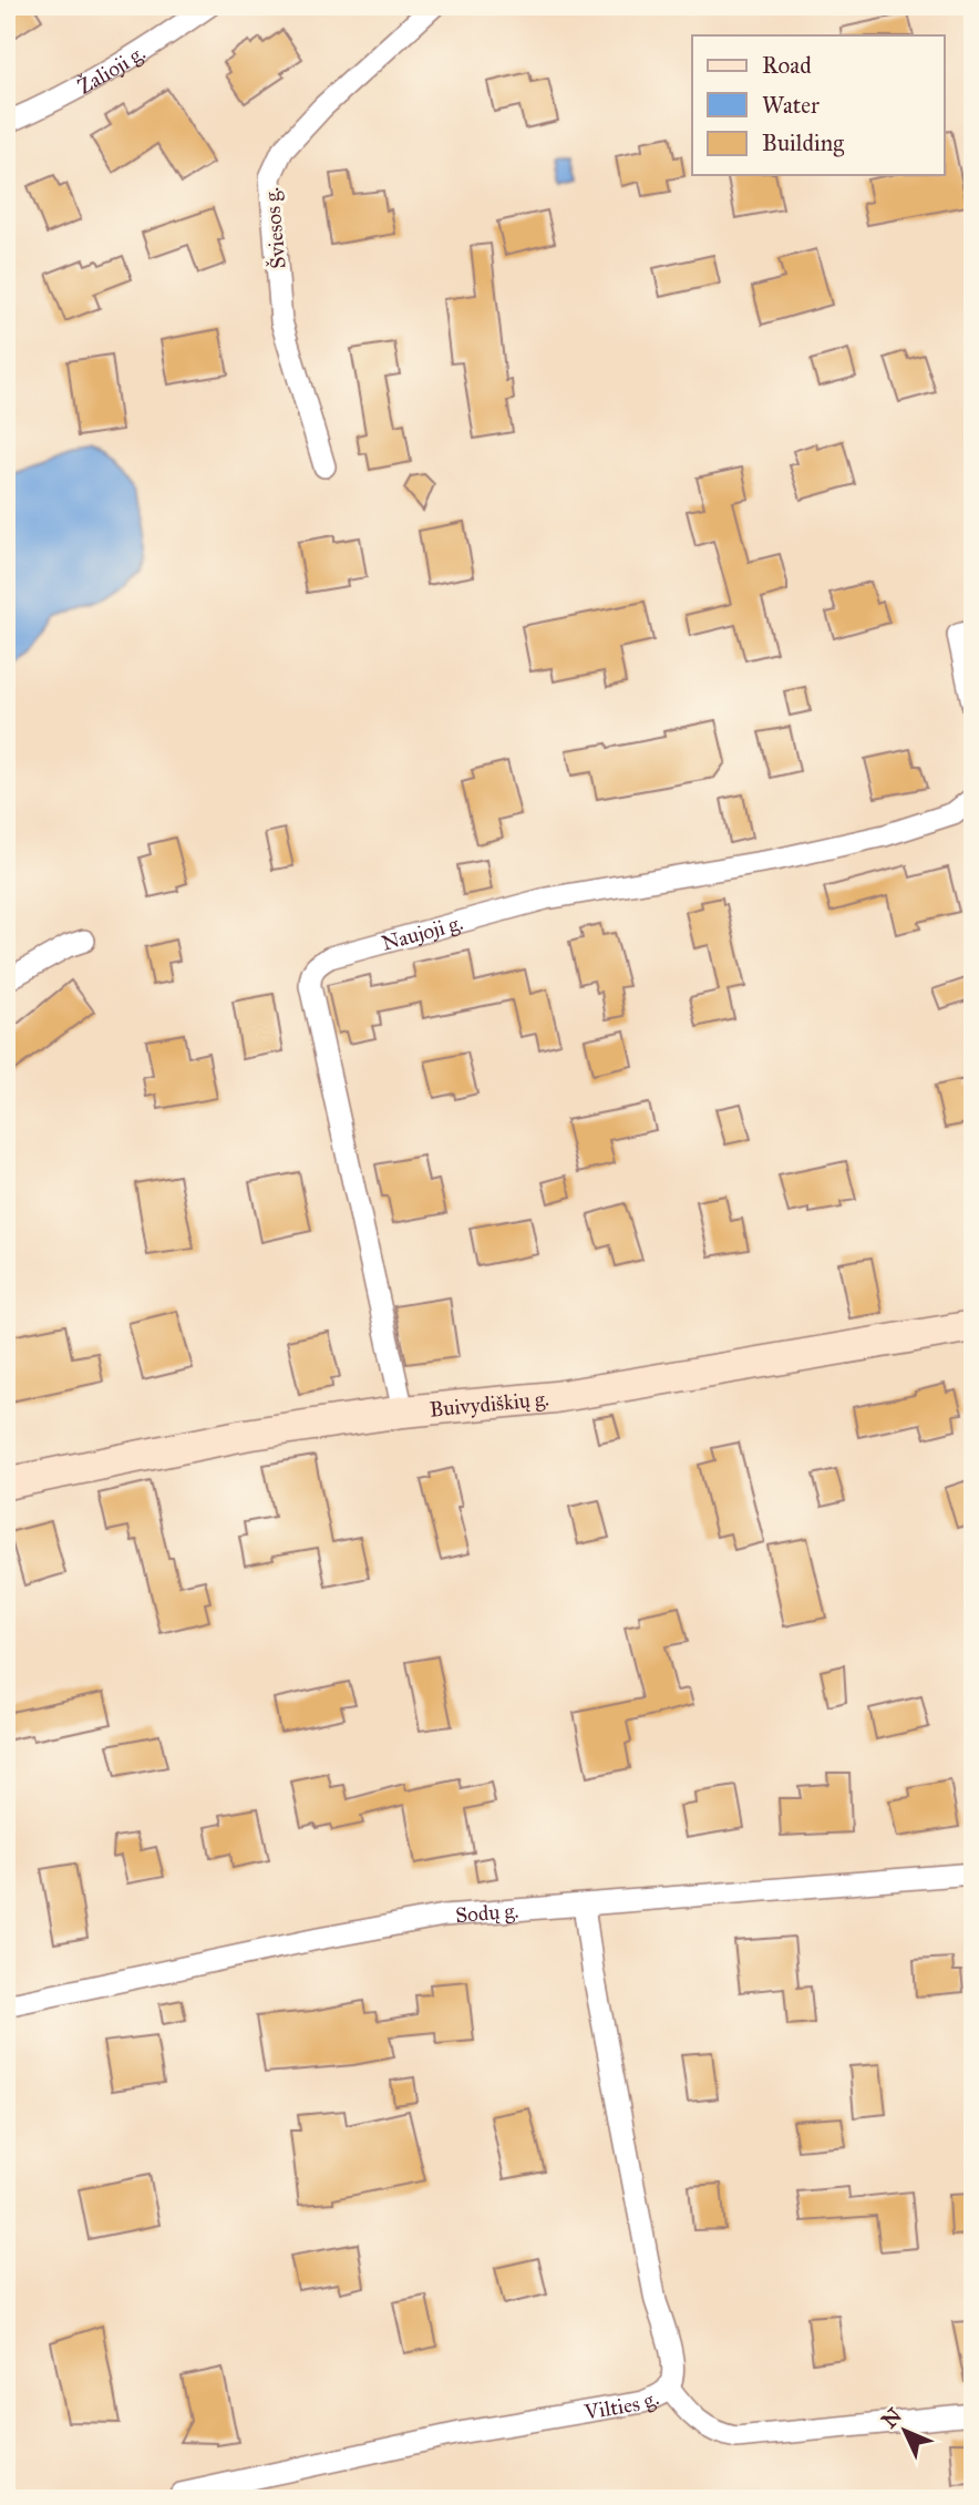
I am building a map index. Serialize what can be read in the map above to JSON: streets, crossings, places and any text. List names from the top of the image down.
{
  "streets": {
    "main road": ["Buivydiškių g."],
    "street": [
      "Žalioji g.",
      "Šviesos g.",
      "Naujoji g.",
      "Sodų g.",
      "Vilties g."
    ]
  },
  "crossings": [
    ["Naujoji g.", "Buivydiškių g."],
    ["Sodų g.", "Vilties g."]
  ],
  "legend": ["Road", "Water", "Building"],
  "north": "top left"
}
